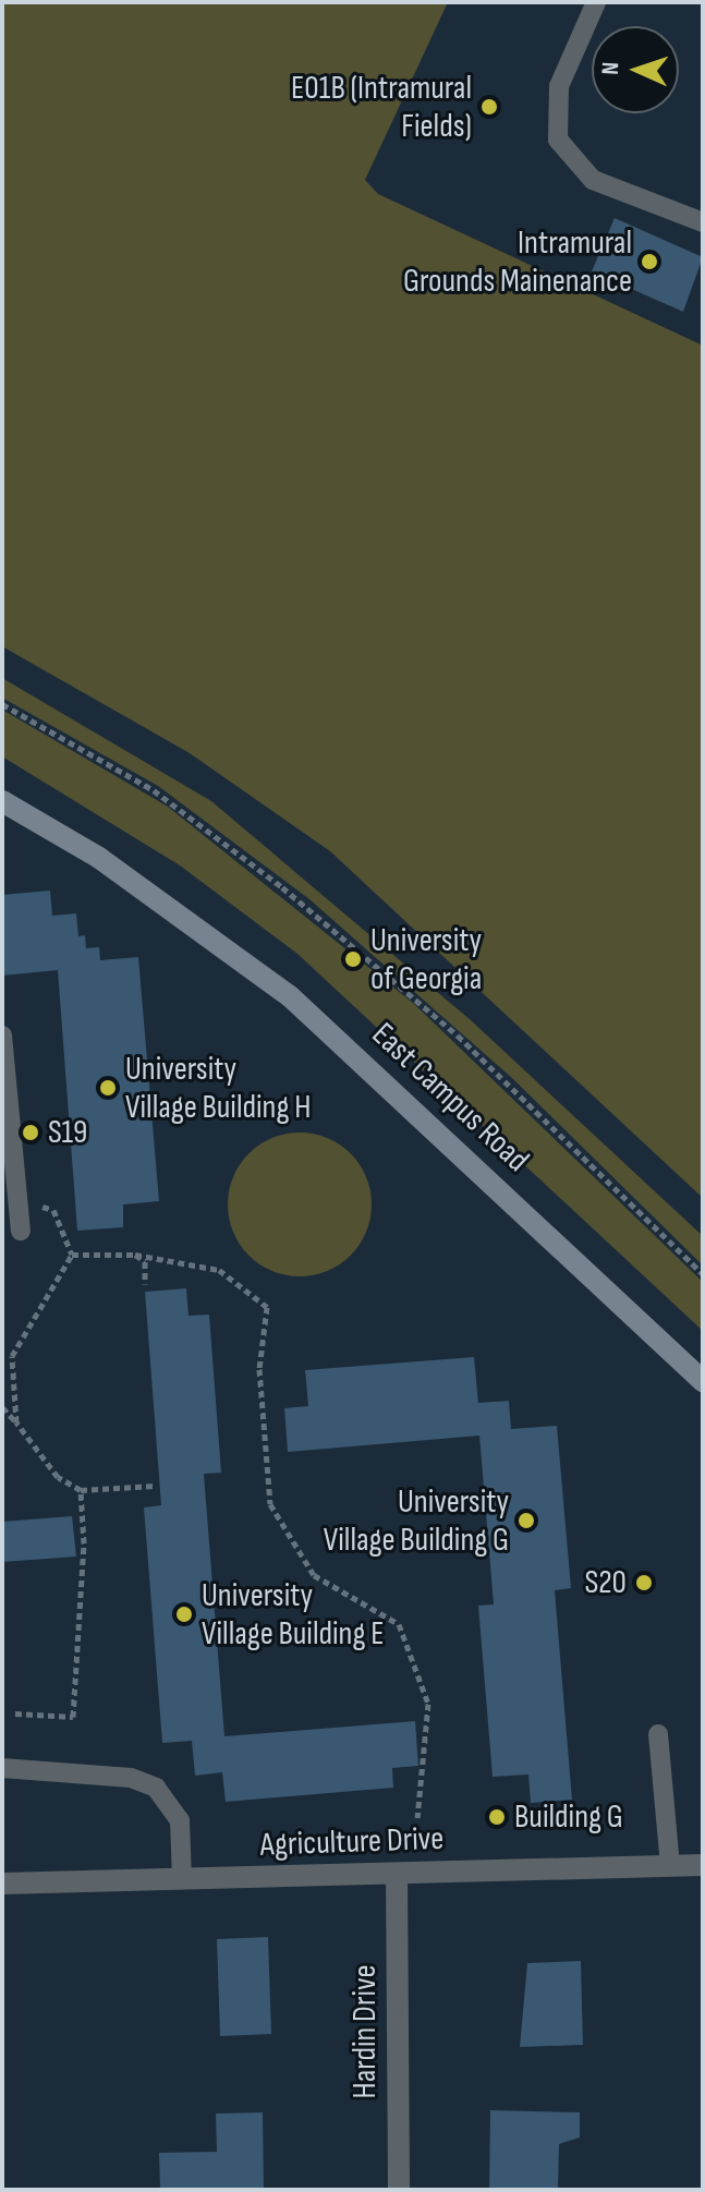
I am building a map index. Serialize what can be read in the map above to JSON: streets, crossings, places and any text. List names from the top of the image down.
{
  "streets": {
    "main road": ["East Campus Road"],
    "street": ["Agriculture Drive", "Hardin Drive"]
  },
  "crossings": [
    ["Agriculture Drive", "Hardin Drive"]
  ],
  "places": [
    "E01B (Intramural Fields)",
    "Intramural Grounds Mainenance",
    "University of Georgia",
    "University Village Building H",
    "S19",
    "University Village Building G",
    "S20",
    "University Village Building E",
    "Building G"
  ],
  "north": "left"
}
